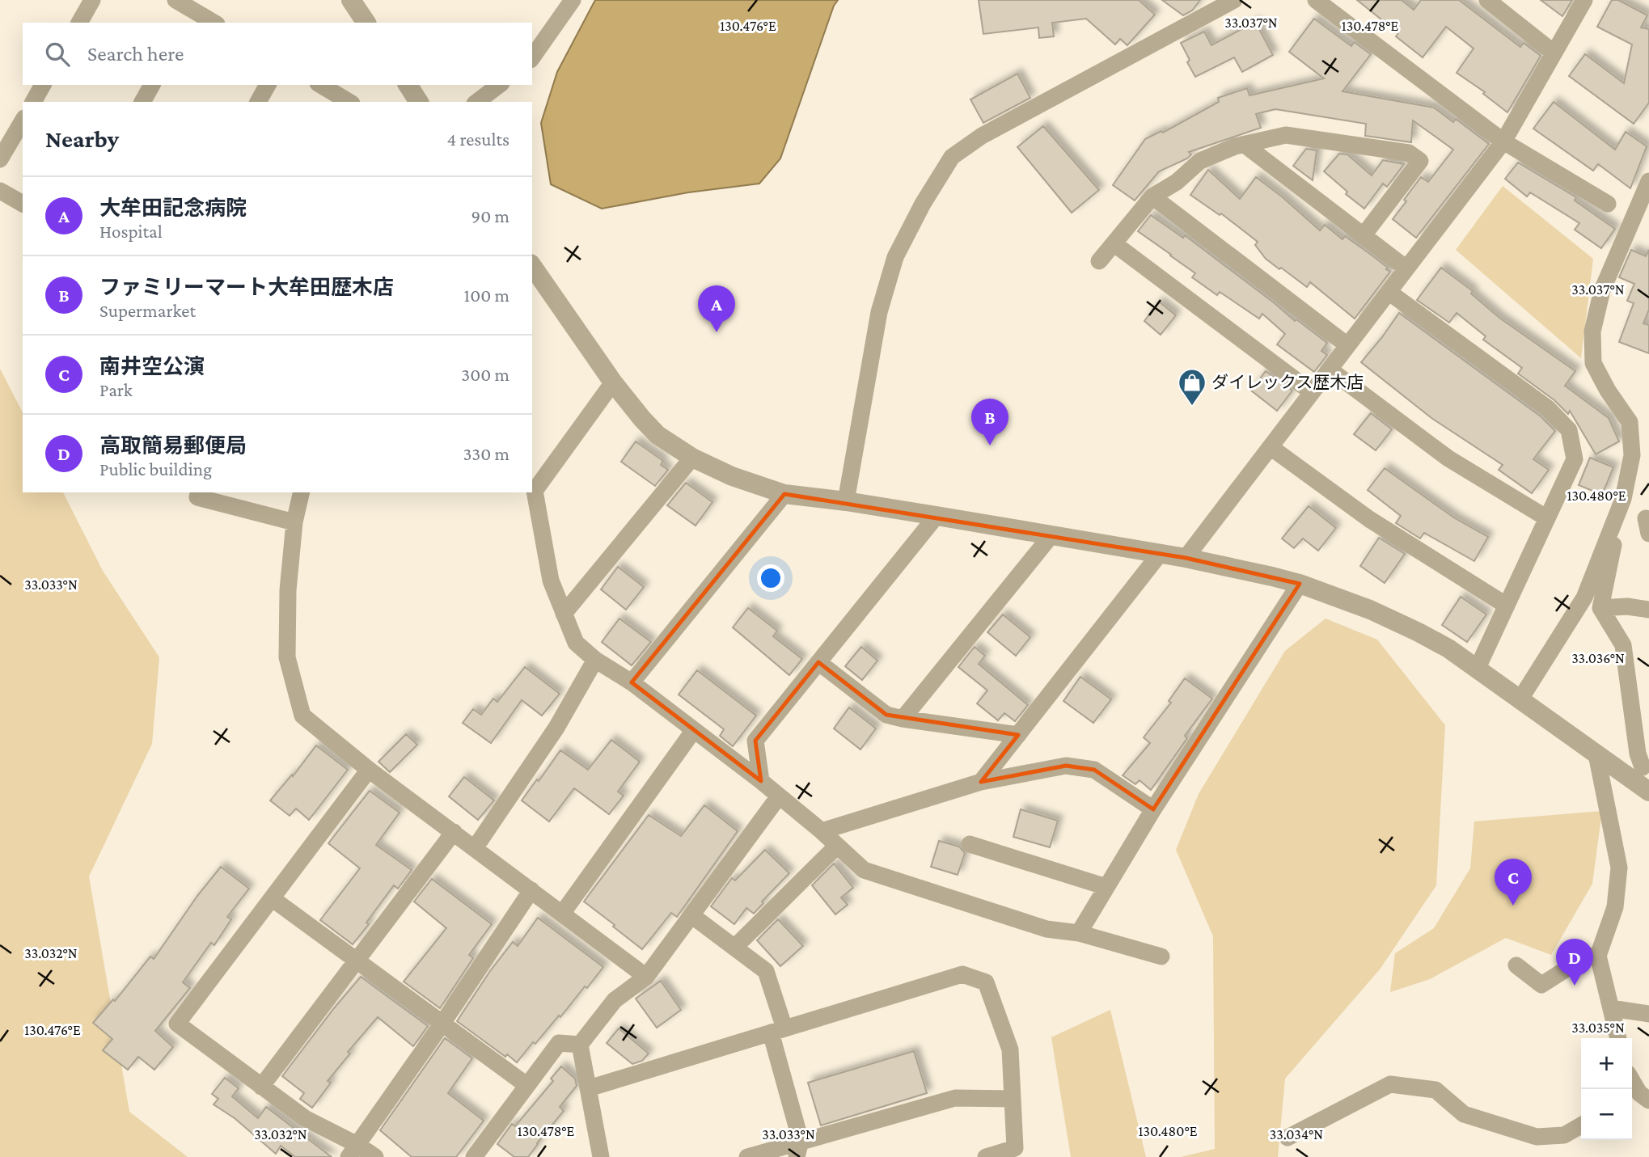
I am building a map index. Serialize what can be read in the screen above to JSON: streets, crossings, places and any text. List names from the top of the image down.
{
  "places": {
    "shop": ["ダイレックス歴木店"]
  },
  "page": {
    "search": "Search here",
    "heading": ["Nearby", "4 results"],
    "list": [
      {
        "mark": "A",
        "name": "大牟田記念病院",
        "note": "Hospital",
        "value": "90 m"
      },
      {
        "mark": "B",
        "name": "ファミリーマート大牟田歴木店",
        "note": "Supermarket",
        "value": "100 m"
      },
      {
        "mark": "C",
        "name": "南井空公演",
        "note": "Park",
        "value": "300 m"
      },
      {
        "mark": "D",
        "name": "高取簡易郵便局",
        "note": "Public building",
        "value": "330 m"
      }
    ],
    "pins": [
      "A",
      "B",
      "C",
      "D"
    ],
    "map_buttons": ["+", "−"]
  },
  "coordinates": [
    "33.037°N",
    "130.476°E",
    "130.478°E",
    "130.480°E",
    "33.033°N",
    "33.036°N",
    "33.032°N",
    "33.035°N",
    "33.034°N"
  ]
}
